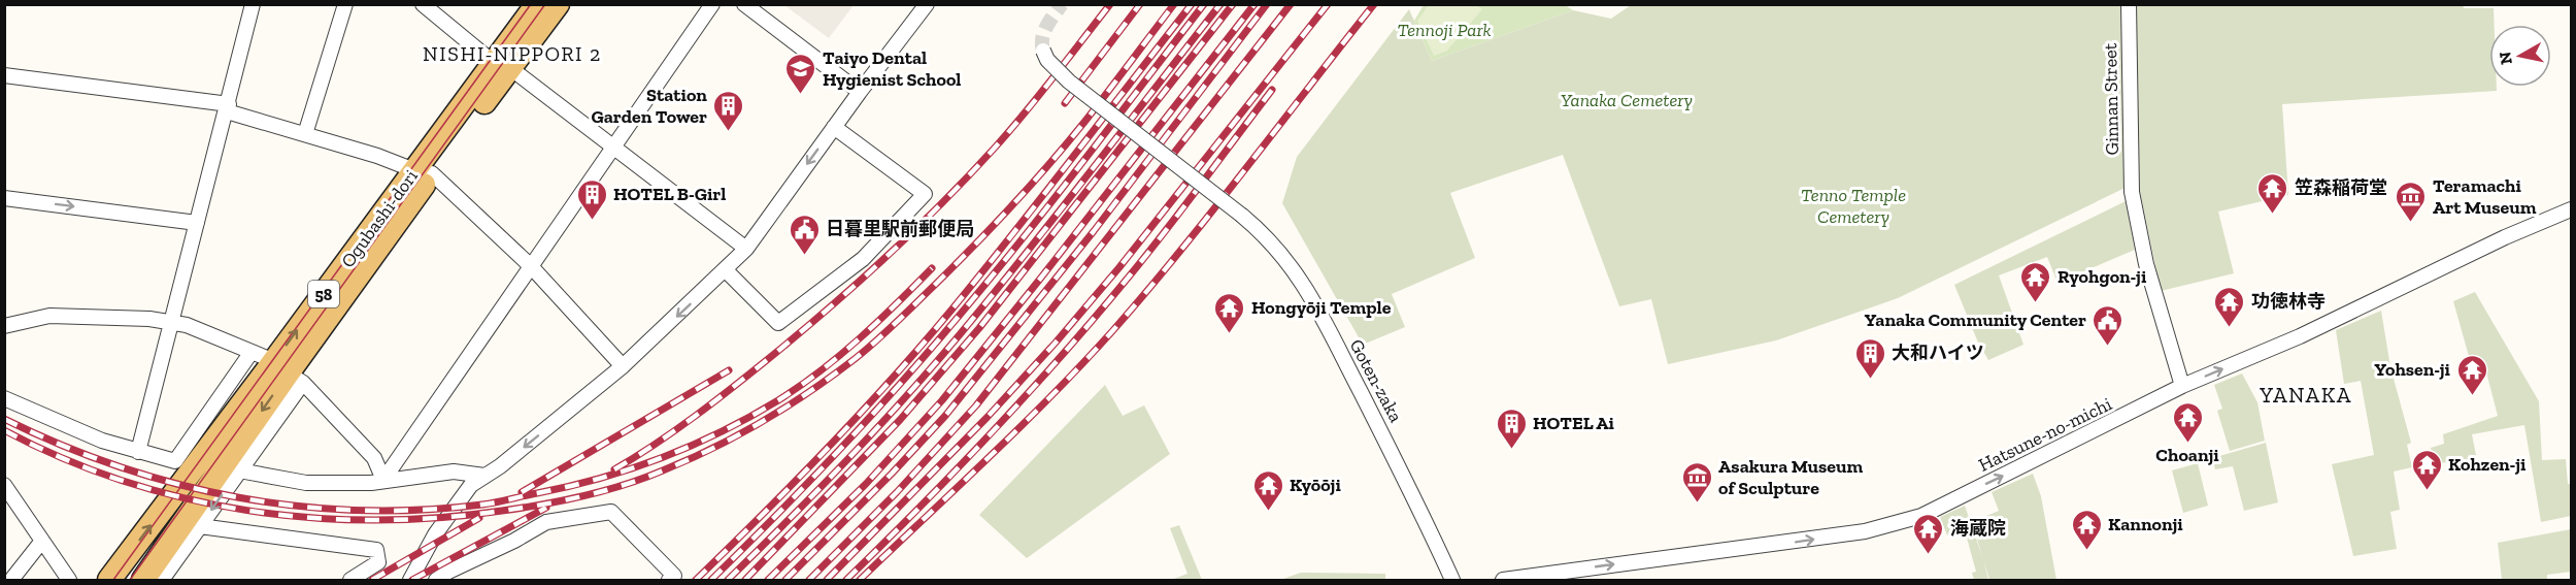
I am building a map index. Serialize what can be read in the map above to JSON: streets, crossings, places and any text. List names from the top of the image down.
{
  "streets": {
    "main road": ["Ogubashi-dori", "58"],
    "street": ["Ginnan Street", "Goten-zaka", "Hatsune-no-michi"]
  },
  "crossings": [
    ["Ginnan Street", "Hatsune-no-michi"]
  ],
  "one_way": ["Hatsune-no-michi"],
  "districts": ["NISHI-NIPPORI 2", "YANAKA"],
  "parks": ["Tennoji Park", "Yanaka Cemetery", "Tenno Temple Cemetery"],
  "places": {
    "school or university": ["Taiyo Dental Hygienist School"],
    "building": [
      "Station Garden Tower",
      "HOTEL B-Girl",
      "大和ハイツ",
      "HOTEL Ai"
    ],
    "temple": [
      "笠森稲荷堂",
      "Ryohgon-ji",
      "功徳林寺",
      "Hongyōji Temple",
      "Yohsen-ji",
      "Choanji",
      "Kohzen-ji",
      "Kyōōji",
      "Kannonji",
      "海蔵院"
    ],
    "museum": ["Teramachi Art Museum", "Asakura Museum of Sculpture"],
    "public building": ["日暮里駅前郵便局", "Yanaka Community Center"]
  },
  "north": "left"
}
